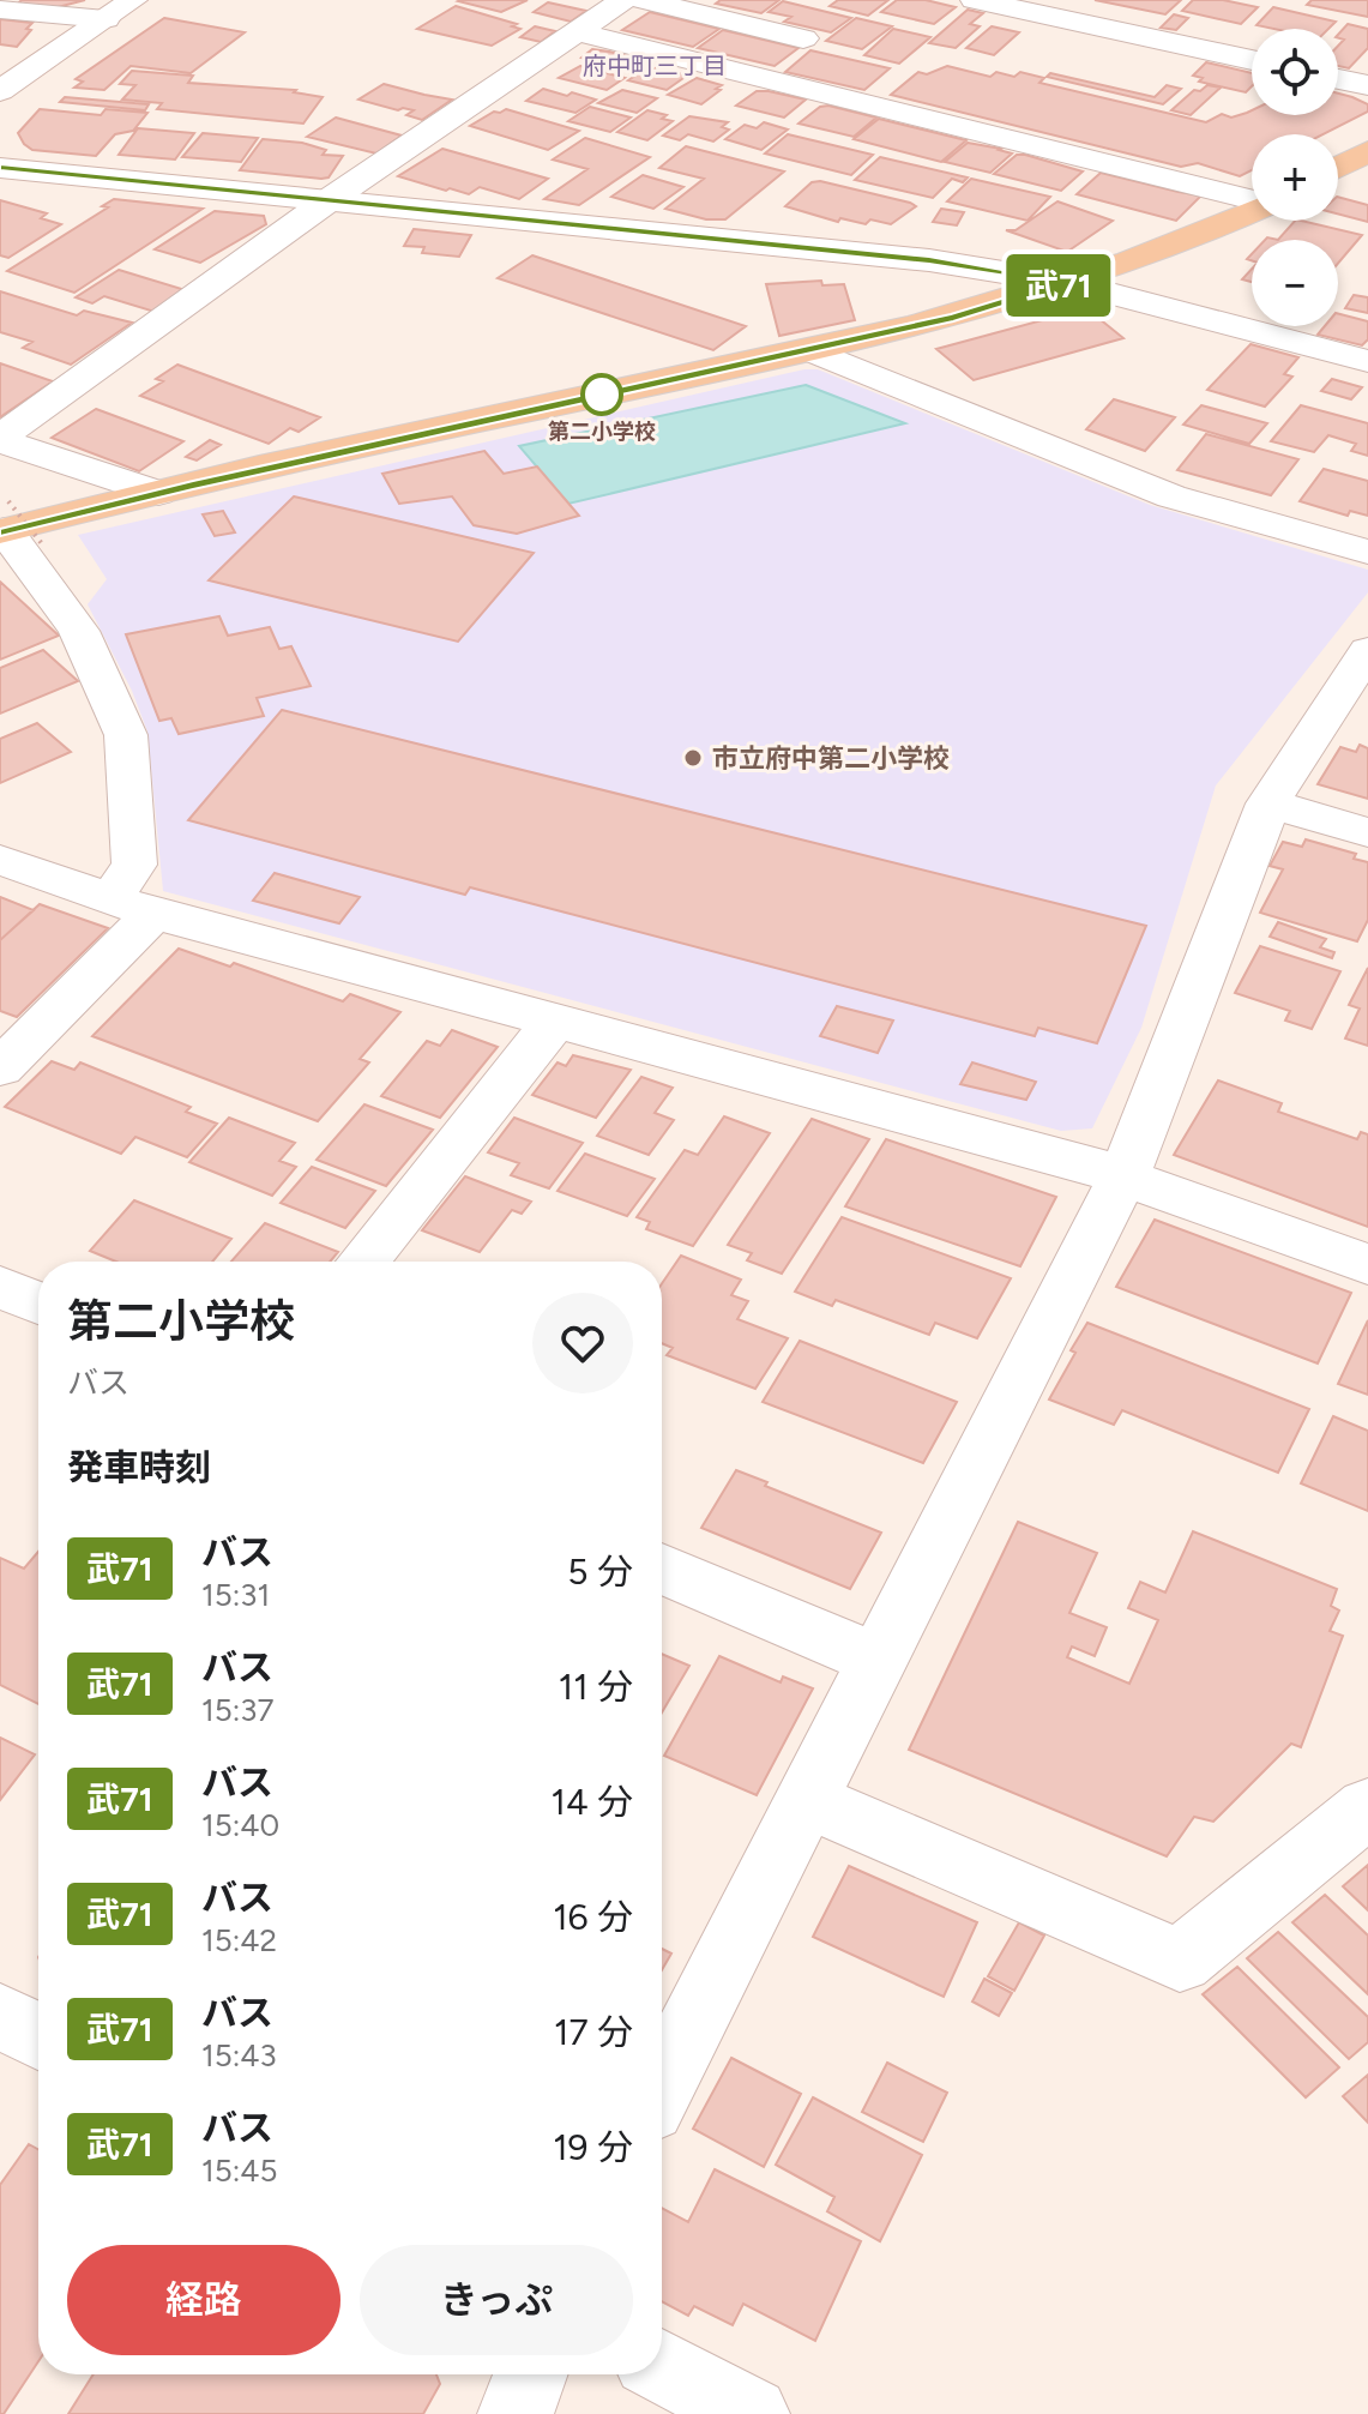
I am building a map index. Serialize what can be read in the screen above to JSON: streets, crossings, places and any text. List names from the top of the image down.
{
  "districts": ["府中町三丁目"],
  "places": ["第二小学校", "市立府中第二小学校"],
  "lines": ["bus line 武71"],
  "page": {
    "on_map": "武71",
    "map_buttons": ["+", "−"],
    "heading": [
      ["第二小学校", "バス"],
      "発車時刻"
    ],
    "list": [
      {
        "mark": "武71",
        "name": "バス",
        "note": "15:31",
        "value": "5 分"
      },
      {
        "mark": "武71",
        "name": "バス",
        "note": "15:37",
        "value": "11 分"
      },
      {
        "mark": "武71",
        "name": "バス",
        "note": "15:40",
        "value": "14 分"
      },
      {
        "mark": "武71",
        "name": "バス",
        "note": "15:42",
        "value": "16 分"
      },
      {
        "mark": "武71",
        "name": "バス",
        "note": "15:43",
        "value": "17 分"
      },
      {
        "mark": "武71",
        "name": "バス",
        "note": "15:45",
        "value": "19 分"
      }
    ],
    "buttons": ["経路", "きっぷ"]
  }
}
